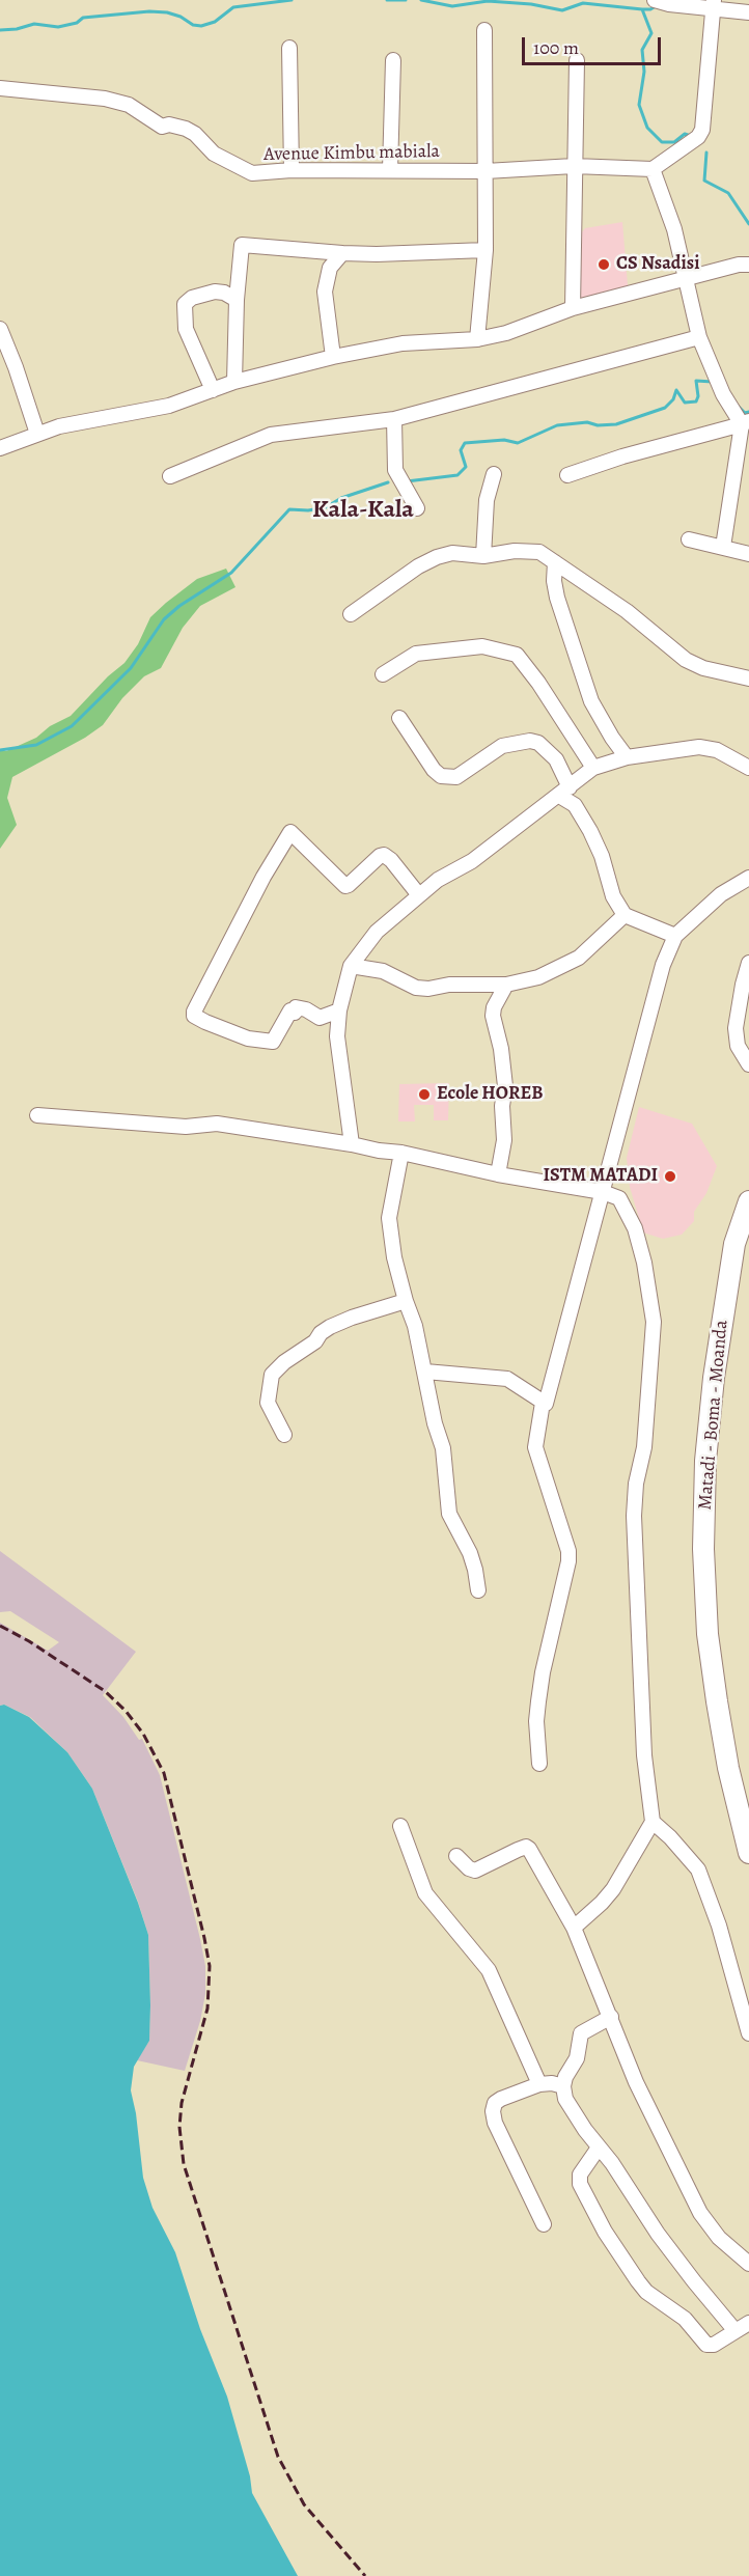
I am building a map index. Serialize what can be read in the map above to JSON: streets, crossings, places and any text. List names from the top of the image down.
{
  "streets": {
    "highway": ["Matadi - Boma - Moanda"],
    "street": ["Avenue Kimbu mabiala"]
  },
  "districts": ["Kala-Kala"],
  "places": ["CS Nsadisi", "Ecole HOREB", "ISTM MATADI"],
  "scale_bar": "100 m"
}
